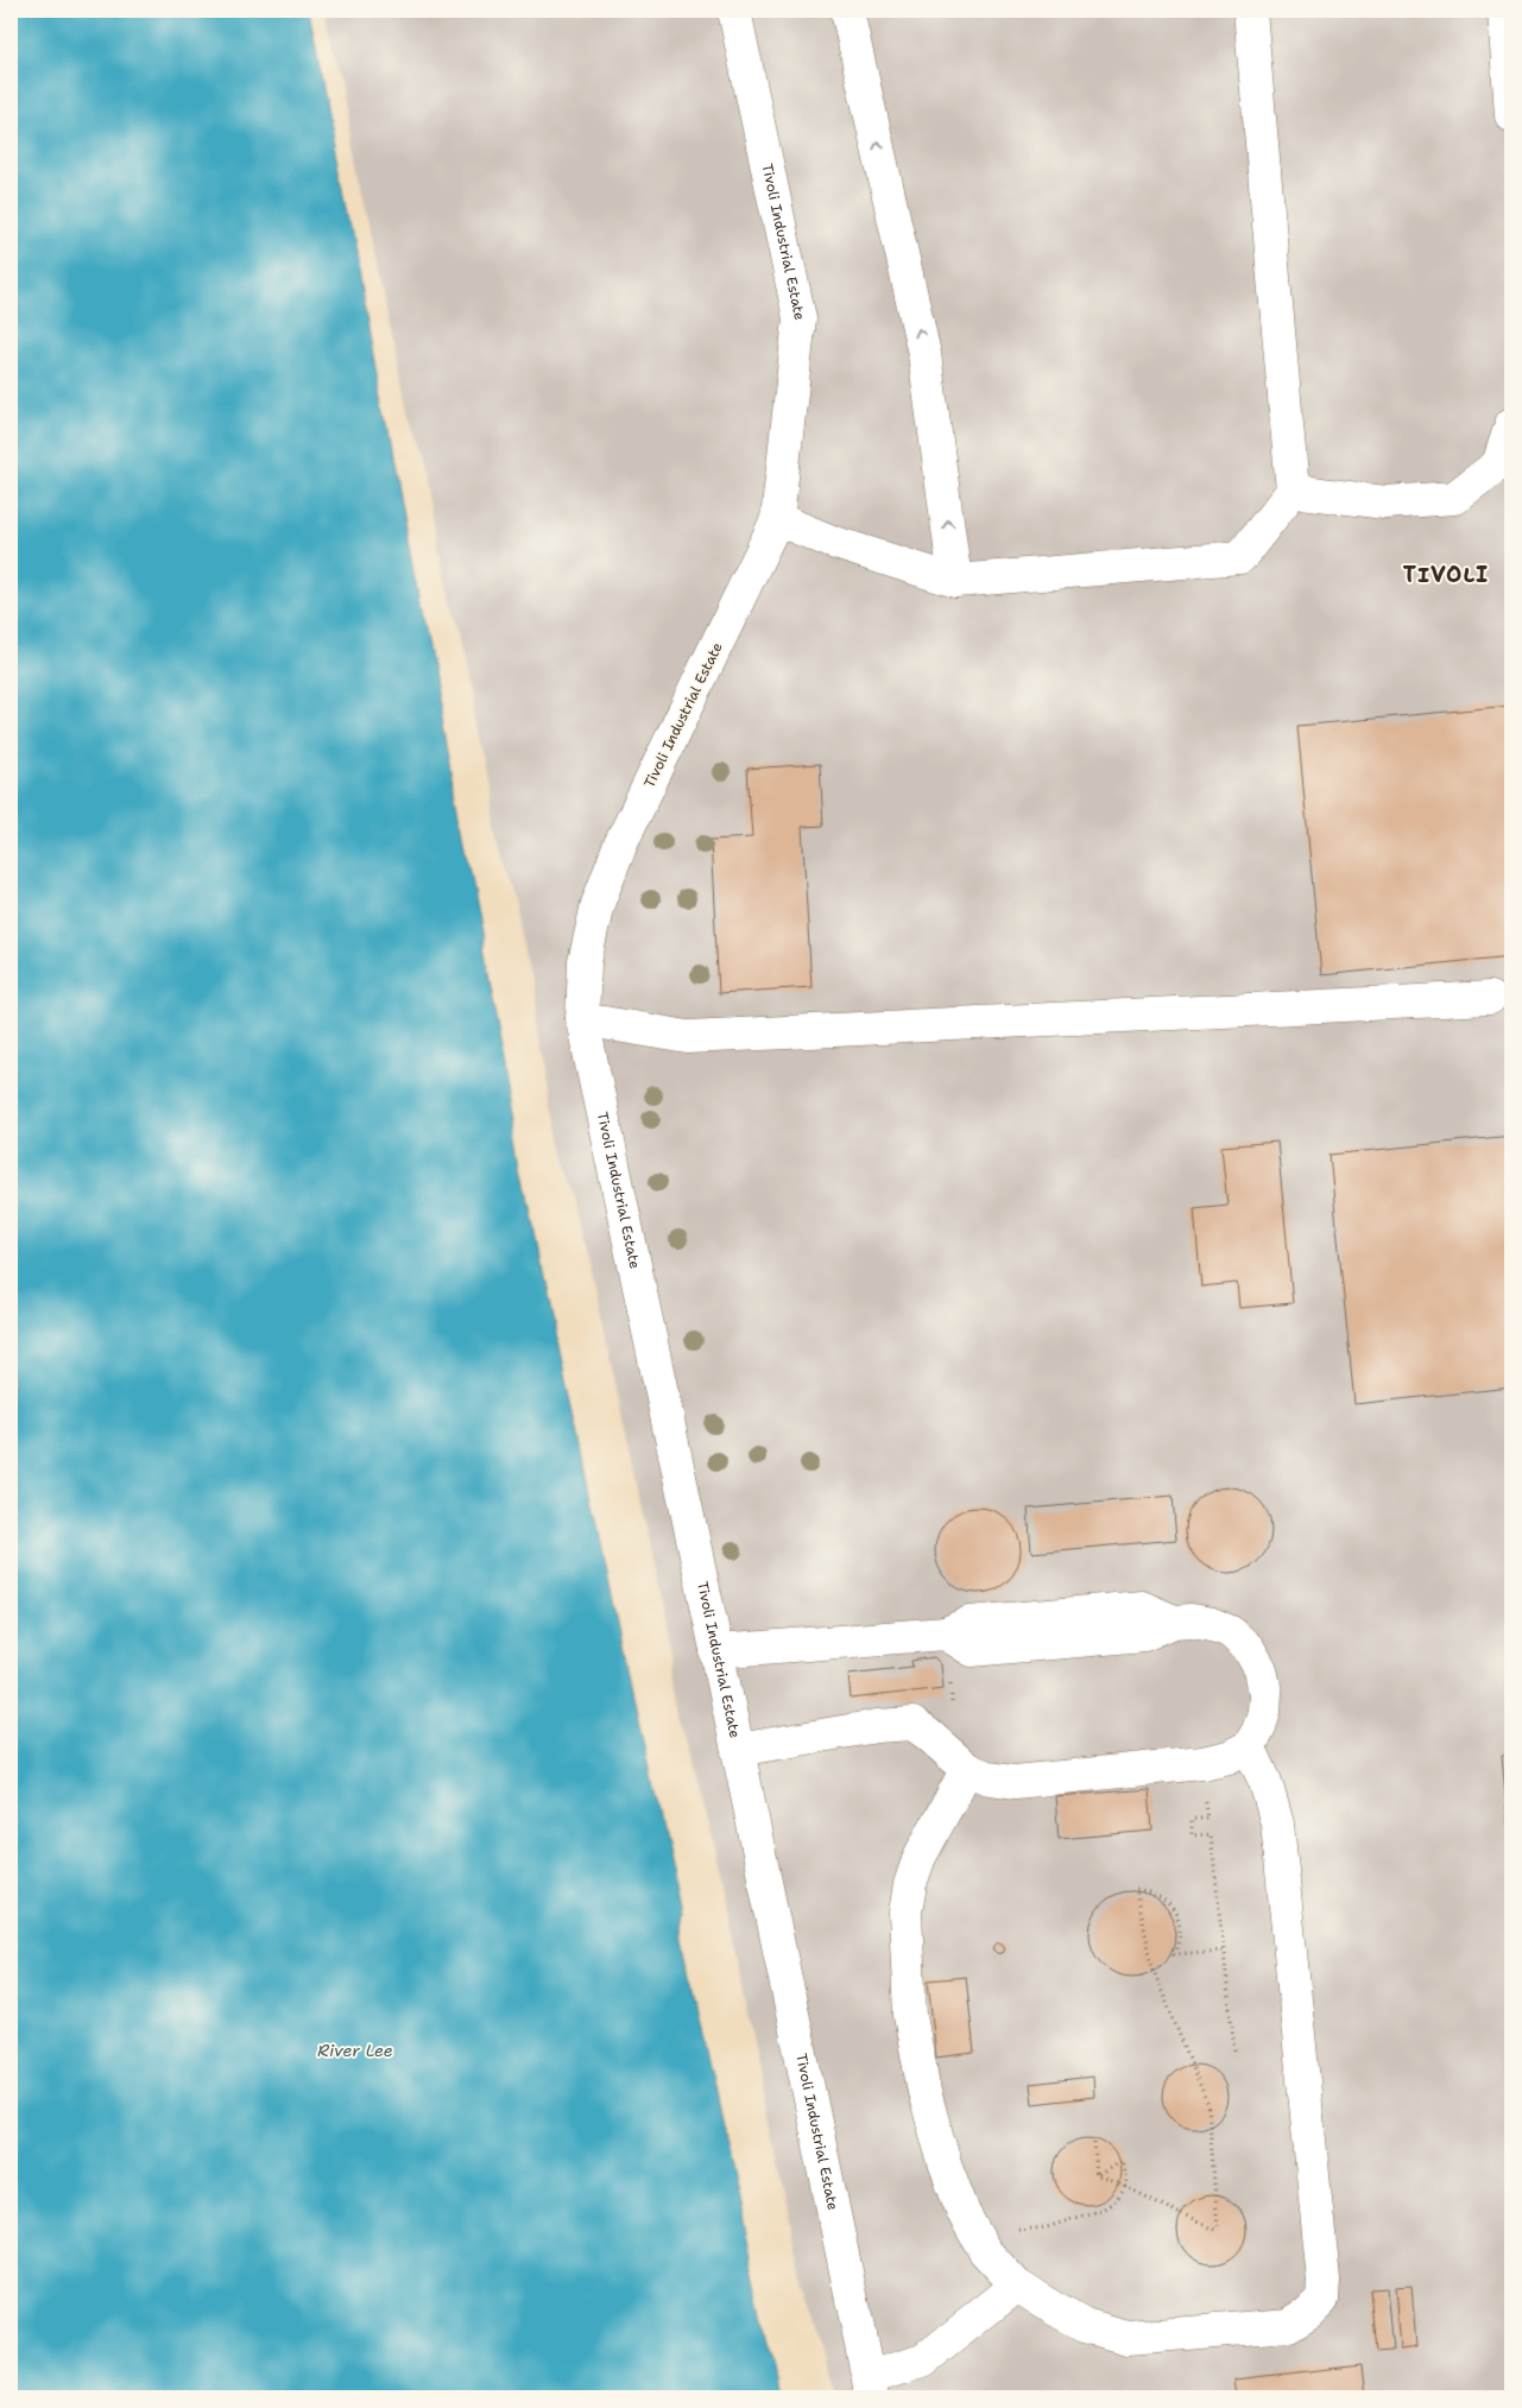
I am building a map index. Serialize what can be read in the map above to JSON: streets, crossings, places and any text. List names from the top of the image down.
{
  "streets": {
    "lane": ["Tivoli Industrial Estate"]
  },
  "districts": ["TIVOLI"],
  "water": ["River Lee"]
}
